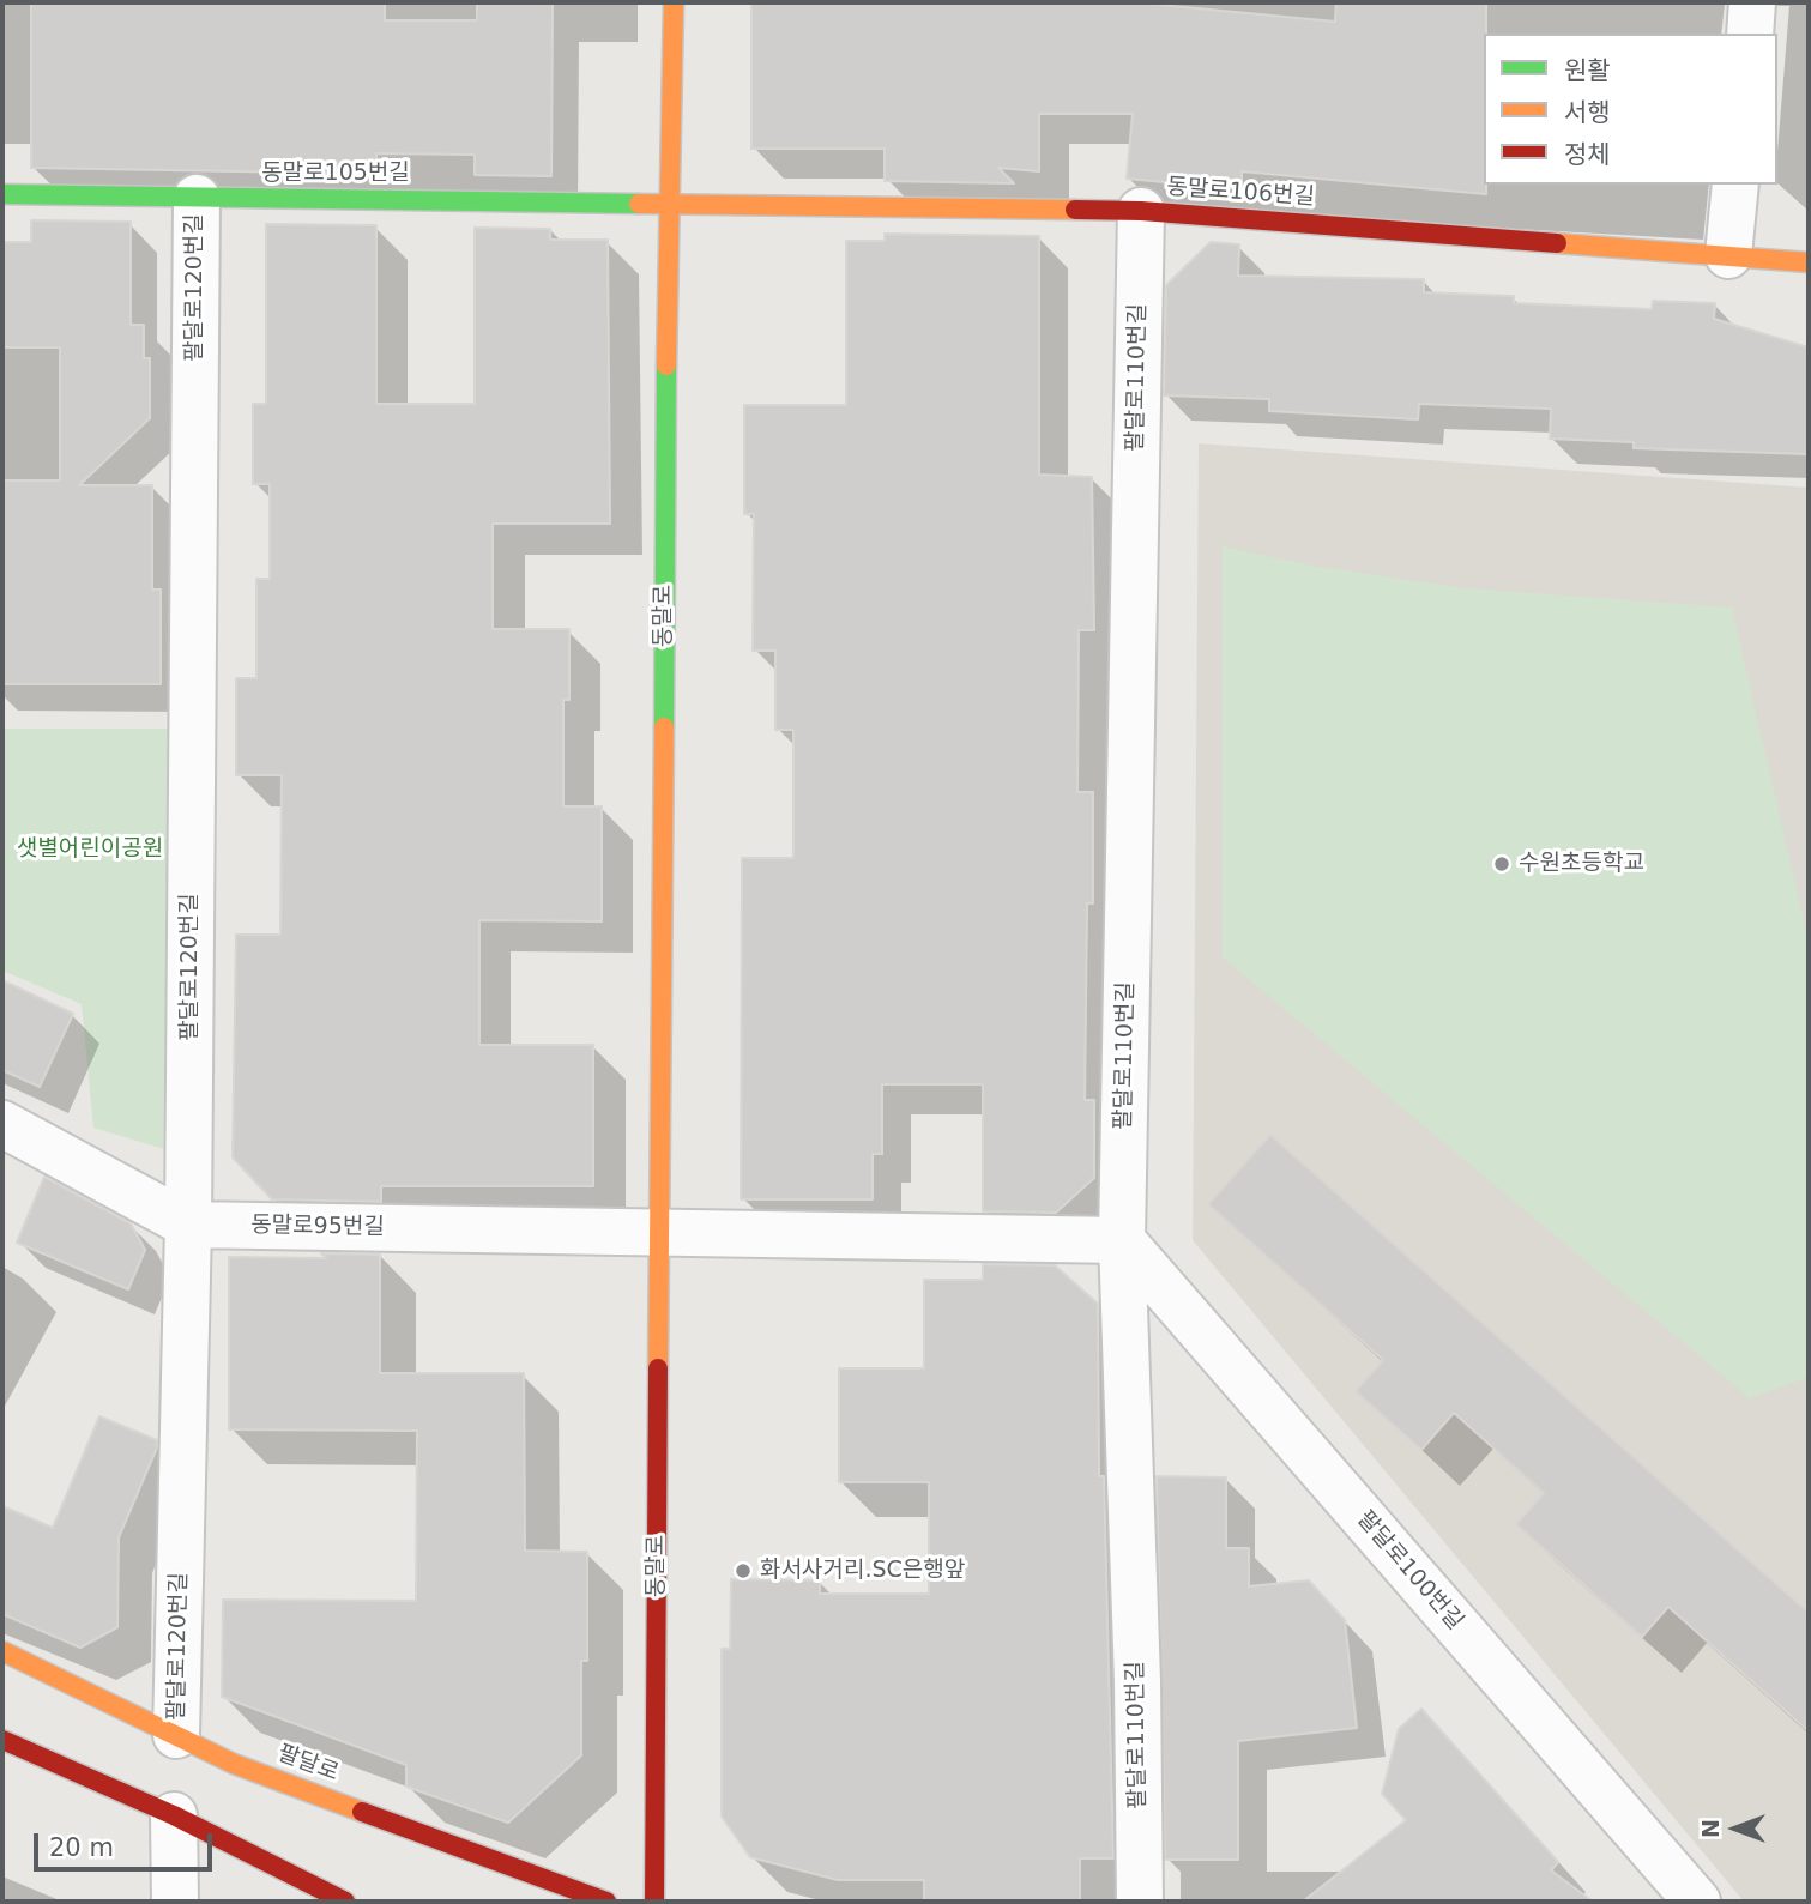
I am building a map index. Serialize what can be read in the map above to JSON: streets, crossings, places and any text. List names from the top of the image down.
{
  "streets": {
    "street": [
      "동말로105번길",
      "동말로106번길",
      "팔달로120번길",
      "팔달로110번길",
      "동말로",
      "동말로95번길",
      "팔달로100번길",
      "팔달로"
    ]
  },
  "crossings": [
    ["동말로105번길", "동말로106번길"],
    ["동말로105번길", "팔달로120번길"],
    ["동말로105번길", "동말로"],
    ["동말로106번길", "팔달로110번길"],
    ["동말로106번길", "동말로"],
    ["팔달로120번길", "동말로95번길"],
    ["팔달로120번길", "팔달로"],
    ["팔달로110번길", "팔달로100번길"],
    ["동말로", "동말로95번길"]
  ],
  "parks": ["샛별어린이공원"],
  "places": ["수원초등학교", "화서사거리.SC은행앞"],
  "legend": ["원활", "서행", "정체"],
  "scale_bar": "20 m",
  "north": "left"
}
